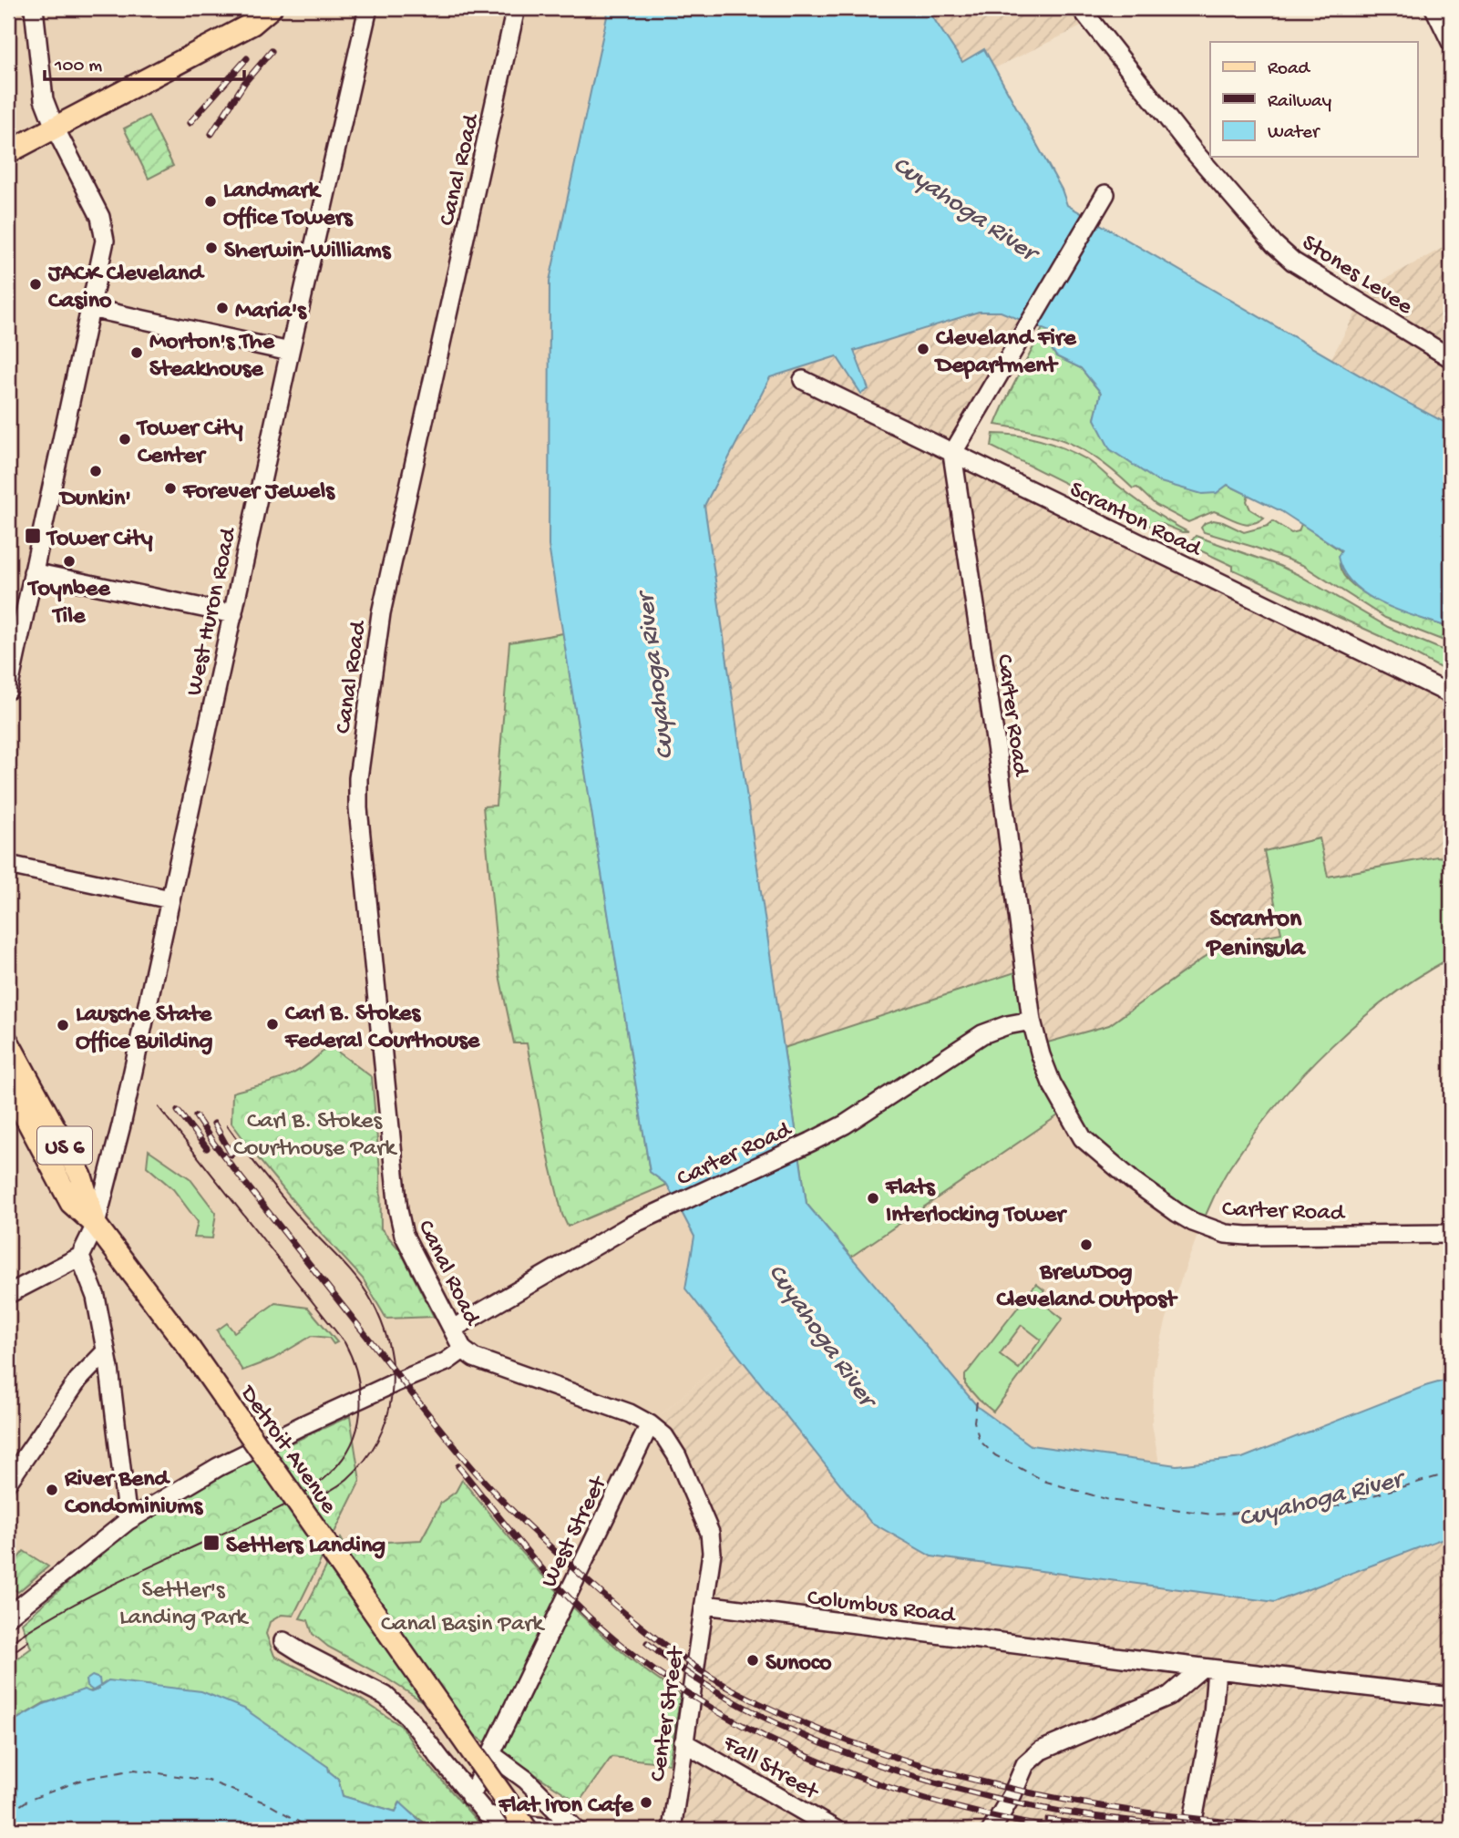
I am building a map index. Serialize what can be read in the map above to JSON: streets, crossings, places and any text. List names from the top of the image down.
{
  "streets": {
    "main road": ["US 6", "Detroit Avenue"],
    "street": [
      "Canal Road",
      "Stones Levee",
      "Scranton Road",
      "West Huron Road",
      "Carter Road",
      "West Street",
      "Columbus Road",
      "Center Street",
      "Fall Street"
    ]
  },
  "crossings": [
    ["Canal Road", "Carter Road"],
    ["Scranton Road", "Carter Road"],
    ["West Huron Road", "US 6"],
    ["West Huron Road", "Detroit Avenue"],
    ["US 6", "Detroit Avenue"],
    ["Columbus Road", "Center Street"],
    ["Center Street", "Fall Street"]
  ],
  "districts": ["Scranton Peninsula"],
  "water": ["Cuyahoga River"],
  "parks": ["Carl B. Stokes Courthouse Park", "Settler's Landing Park", "Canal Basin Park"],
  "places": {
    "other": [
      "Landmark Office Towers",
      "Sherwin-Williams",
      "JACK Cleveland Casino",
      "Maria's",
      "Cleveland Fire Department",
      "Morton's The Steakhouse",
      "Tower City Center",
      "Dunkin'",
      "Forever Jewels",
      "Toynbee Tile",
      "Carl B. Stokes Federal Courthouse",
      "Lausche State Office Building",
      "Flats Interlocking Tower",
      "BrewDog Cleveland Outpost",
      "River Bend Condominiums",
      "Sunoco",
      "Flat Iron Cafe"
    ],
    "transit": ["Tower City", "Settlers Landing"]
  },
  "legend": ["Road", "Railway", "Water"],
  "scale_bar": "100 m"
}
